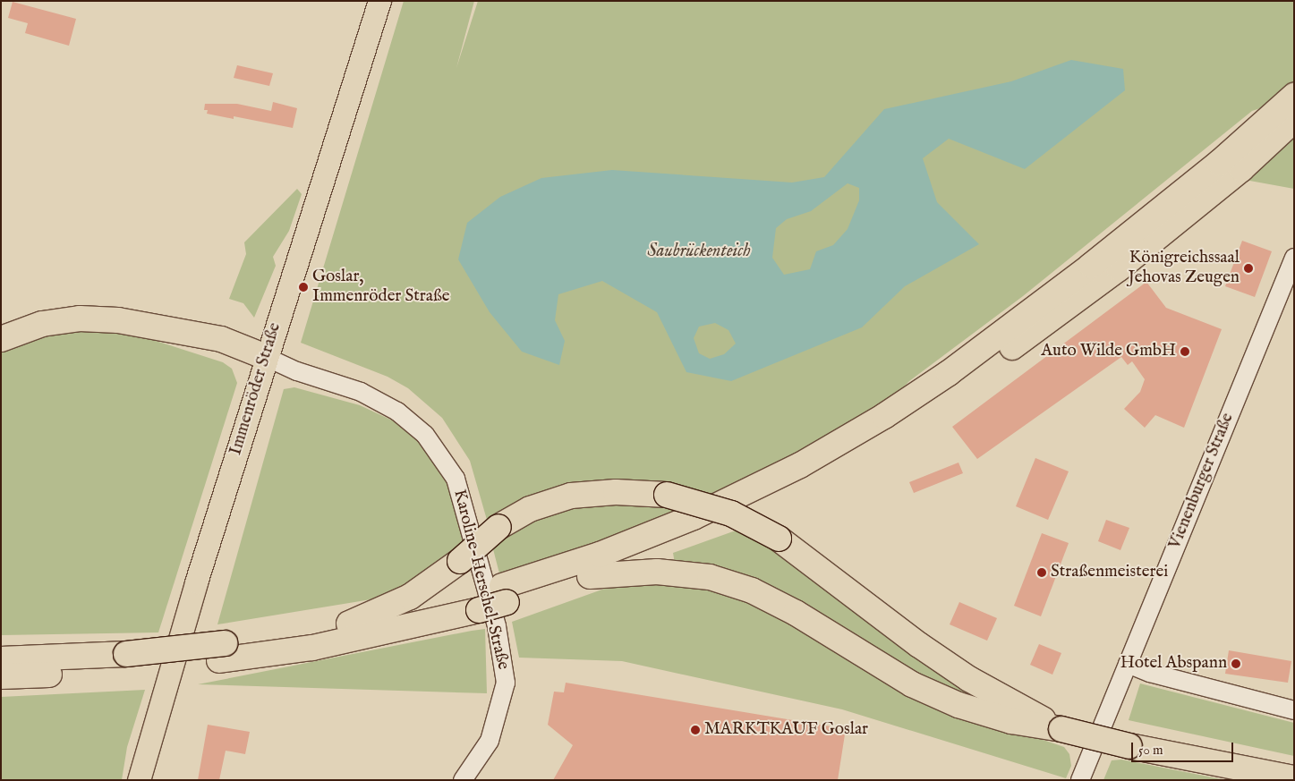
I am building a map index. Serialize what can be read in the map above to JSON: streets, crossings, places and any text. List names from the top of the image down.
{
  "streets": {
    "main road": ["Immenröder Straße"],
    "street": ["Vienenburger Straße", "Karoline-Herschel-Straße"]
  },
  "crossings": [
    ["Immenröder Straße", "Karoline-Herschel-Straße"]
  ],
  "water": ["Saubrückenteich"],
  "places": [
    "Königreichssaal Jehovas Zeugen",
    "Goslar, Immenröder Straße",
    "Auto Wilde GmbH",
    "Straßenmeisterei",
    "Hotel Abspann",
    "MARKTKAUF Goslar"
  ],
  "scale_bar": "50 m"
}
